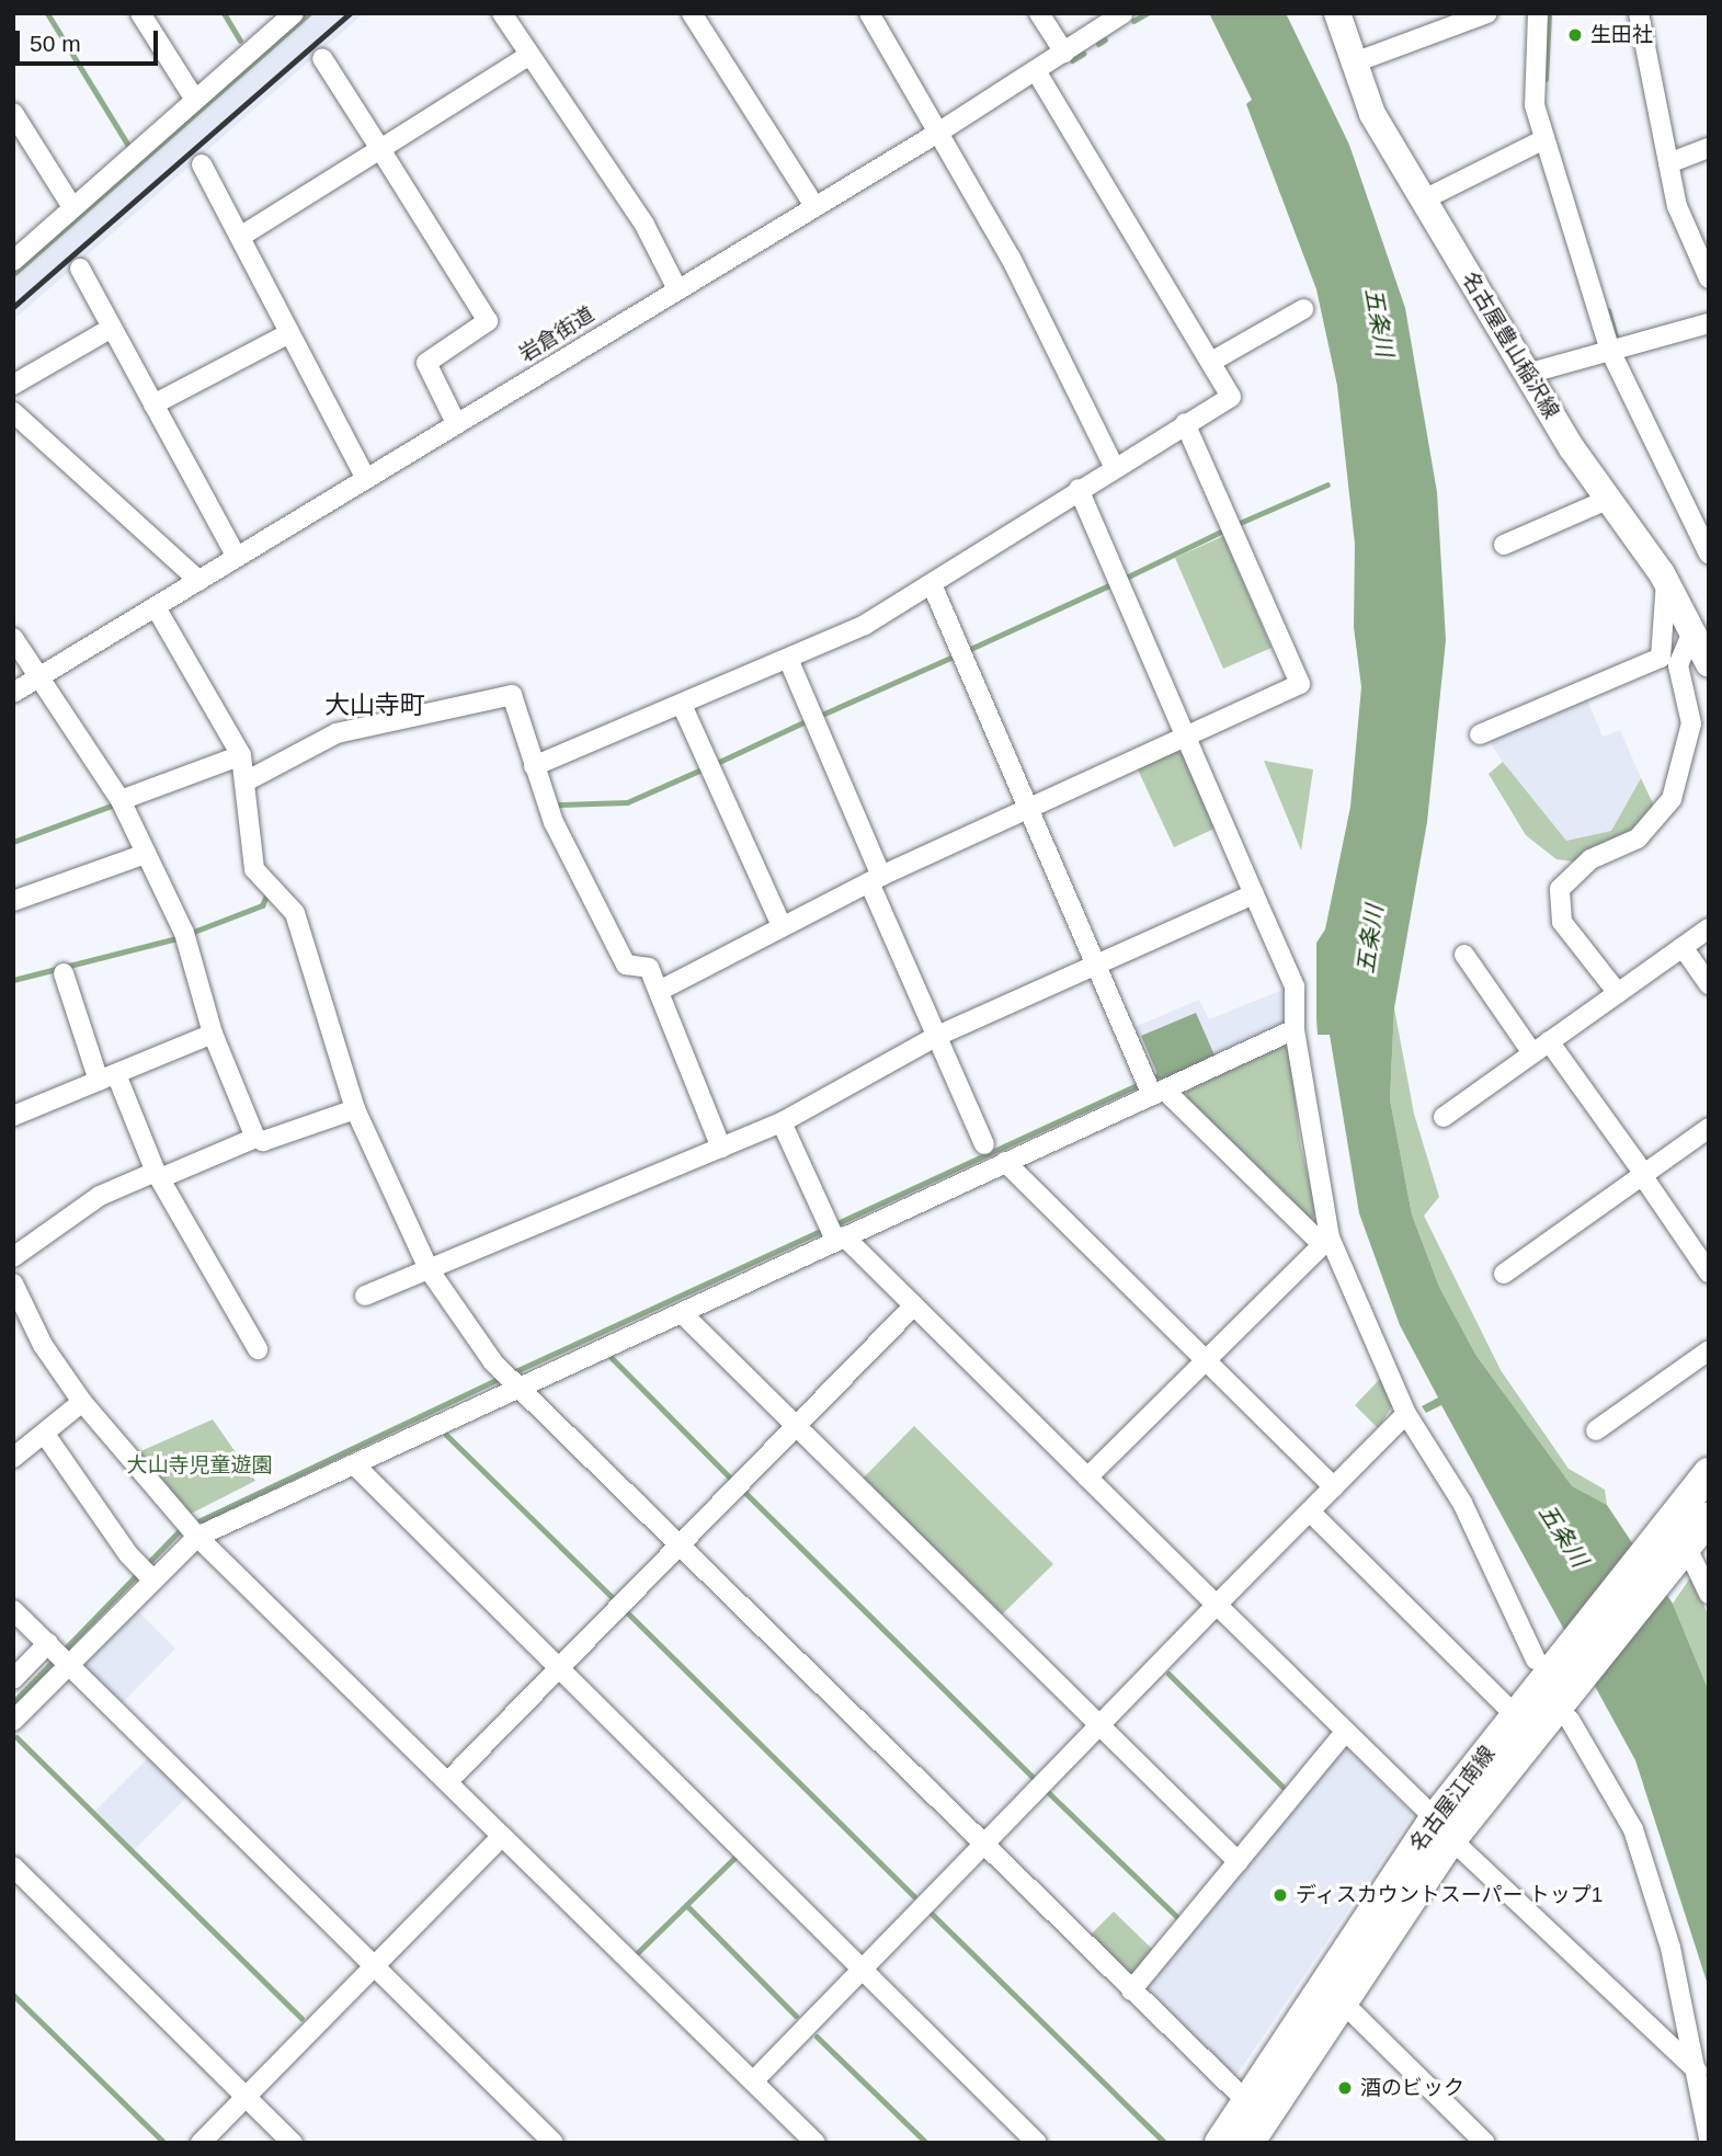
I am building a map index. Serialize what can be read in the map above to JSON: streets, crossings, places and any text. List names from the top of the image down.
{
  "streets": {
    "main road": ["名古屋豊山稲沢線", "名古屋江南線"],
    "street": ["岩倉街道"]
  },
  "districts": ["大山寺町"],
  "water": ["五条川"],
  "parks": ["大山寺児童遊園"],
  "places": ["生田社", "ディスカウントスーパー トップ1", "酒のビック"],
  "scale_bar": "50 m"
}
